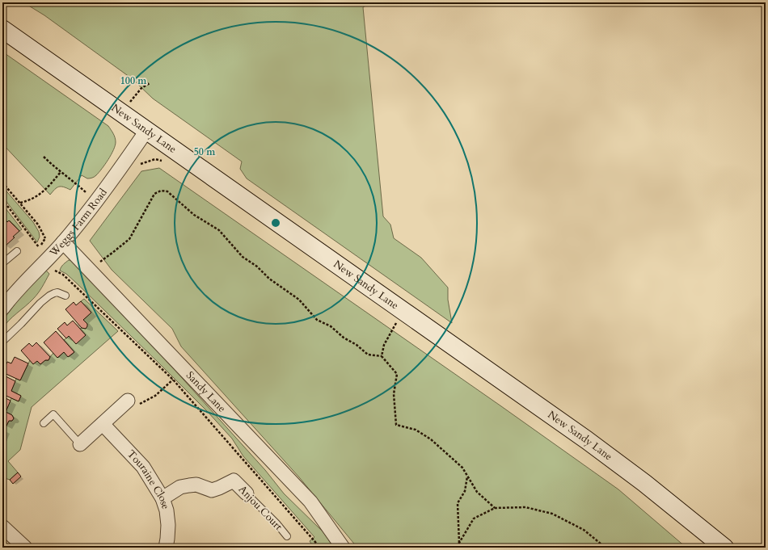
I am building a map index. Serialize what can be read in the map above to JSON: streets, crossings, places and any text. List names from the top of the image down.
{
  "streets": {
    "street": [
      "New Sandy Lane",
      "Weggs Farm Road",
      "Sandy Lane",
      "Touraine Close",
      "Anjou Court"
    ]
  },
  "crossings": [
    ["New Sandy Lane", "Weggs Farm Road"],
    ["Weggs Farm Road", "Sandy Lane"],
    ["Touraine Close", "Anjou Court"]
  ],
  "rings": ["100 m", "50 m"]
}
